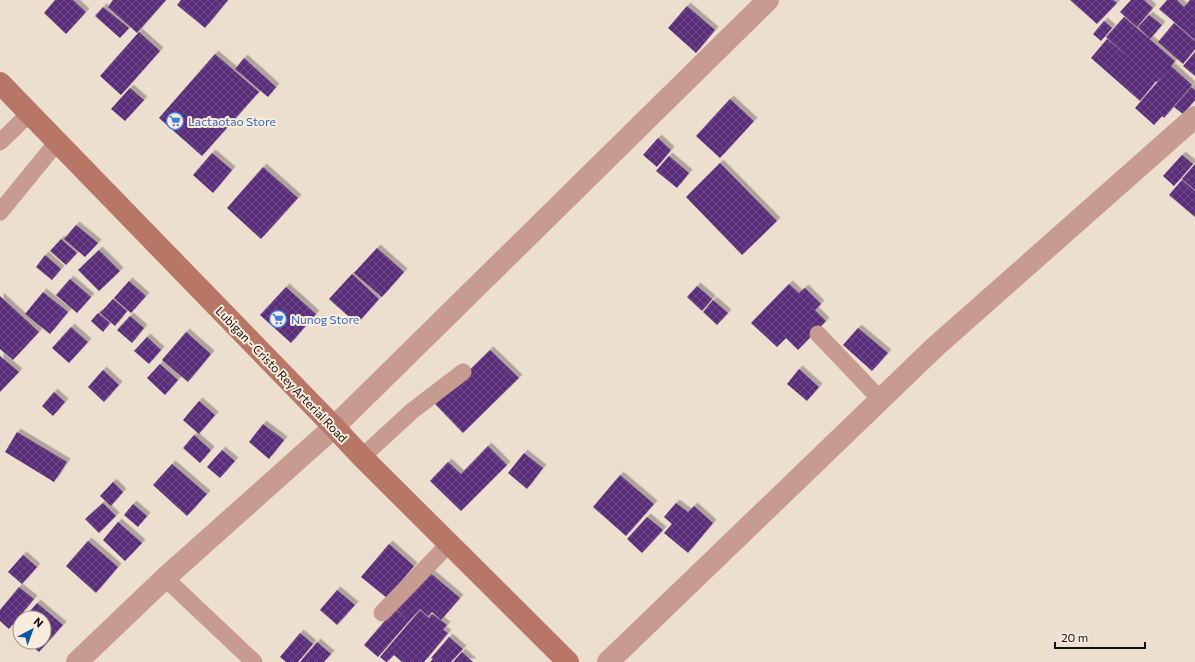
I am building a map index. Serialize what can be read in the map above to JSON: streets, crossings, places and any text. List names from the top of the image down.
{
  "streets": {
    "main road": ["Lubigan - Cristo Rey Arterial Road"]
  },
  "places": {
    "supermarket": ["Lactaotao Store", "Nunog Store"]
  },
  "scale_bar": "20 m",
  "north": "top right"
}
